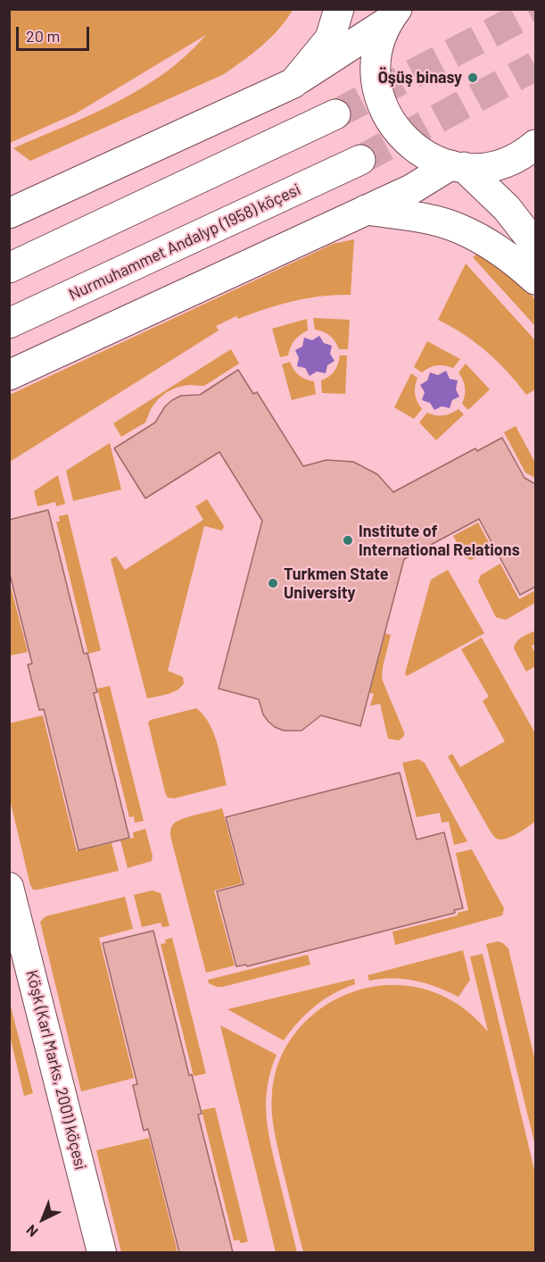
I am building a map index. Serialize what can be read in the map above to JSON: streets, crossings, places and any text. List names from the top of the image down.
{
  "streets": {
    "main road": ["Nurmuhammet Andalyp (1958) köçesi"],
    "street": ["Köşk (Karl Marks, 2001) köçesi"]
  },
  "places": ["Öşüş binasy", "Institute of International Relations", "Turkmen State University"],
  "scale_bar": "20 m",
  "north": "bottom left"
}
